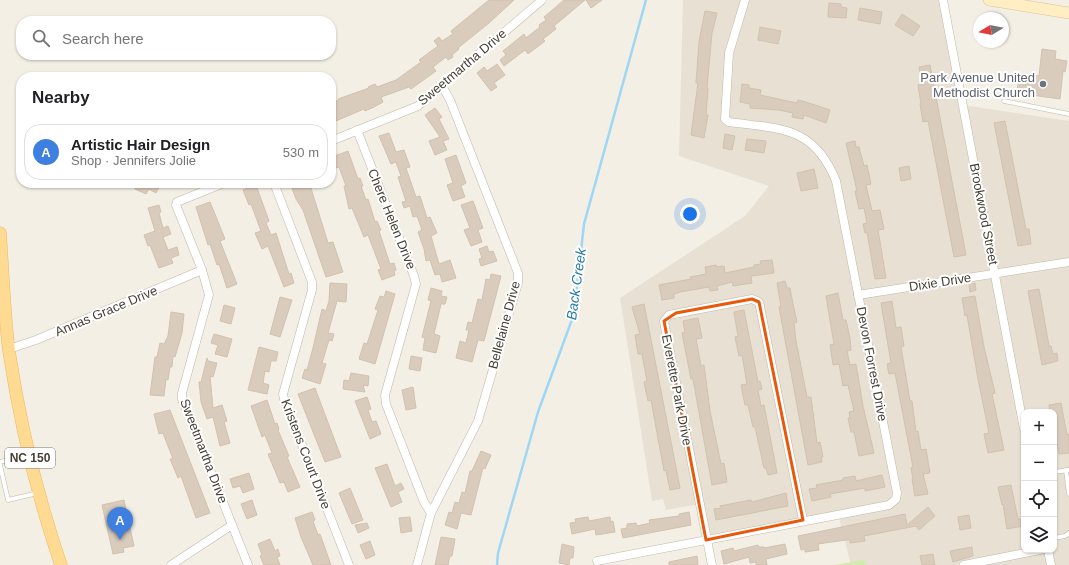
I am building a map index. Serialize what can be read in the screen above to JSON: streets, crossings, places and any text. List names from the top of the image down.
{
  "streets": {
    "main road": ["NC 150"],
    "street": [
      "Sweetmartha Drive",
      "Brookwood Street",
      "Chere Helen Drive",
      "Dixie Drive",
      "Annas Grace Drive",
      "Bellelaine Drive",
      "Devon Forrest Drive",
      "Everette Park Drive",
      "Kristens Court Drive"
    ]
  },
  "crossings": [
    ["Sweetmartha Drive", "Chere Helen Drive"],
    ["Sweetmartha Drive", "Annas Grace Drive"],
    ["Sweetmartha Drive", "Bellelaine Drive"],
    ["Brookwood Street", "Dixie Drive"],
    ["Chere Helen Drive", "Bellelaine Drive"],
    ["Dixie Drive", "Devon Forrest Drive"],
    ["Annas Grace Drive", "NC 150"],
    ["Devon Forrest Drive", "Everette Park Drive"]
  ],
  "water": ["Back Creek"],
  "places": ["Park Avenue United Methodist Church"],
  "north": "left",
  "page": {
    "search": "Search here",
    "heading": "Nearby",
    "list": [
      {
        "mark": "A",
        "name": "Artistic Hair Design",
        "note": "Shop · Jennifers Jolie",
        "value": "530 m"
      }
    ],
    "map_buttons": ["+", "−"],
    "pins": "A"
  }
}
